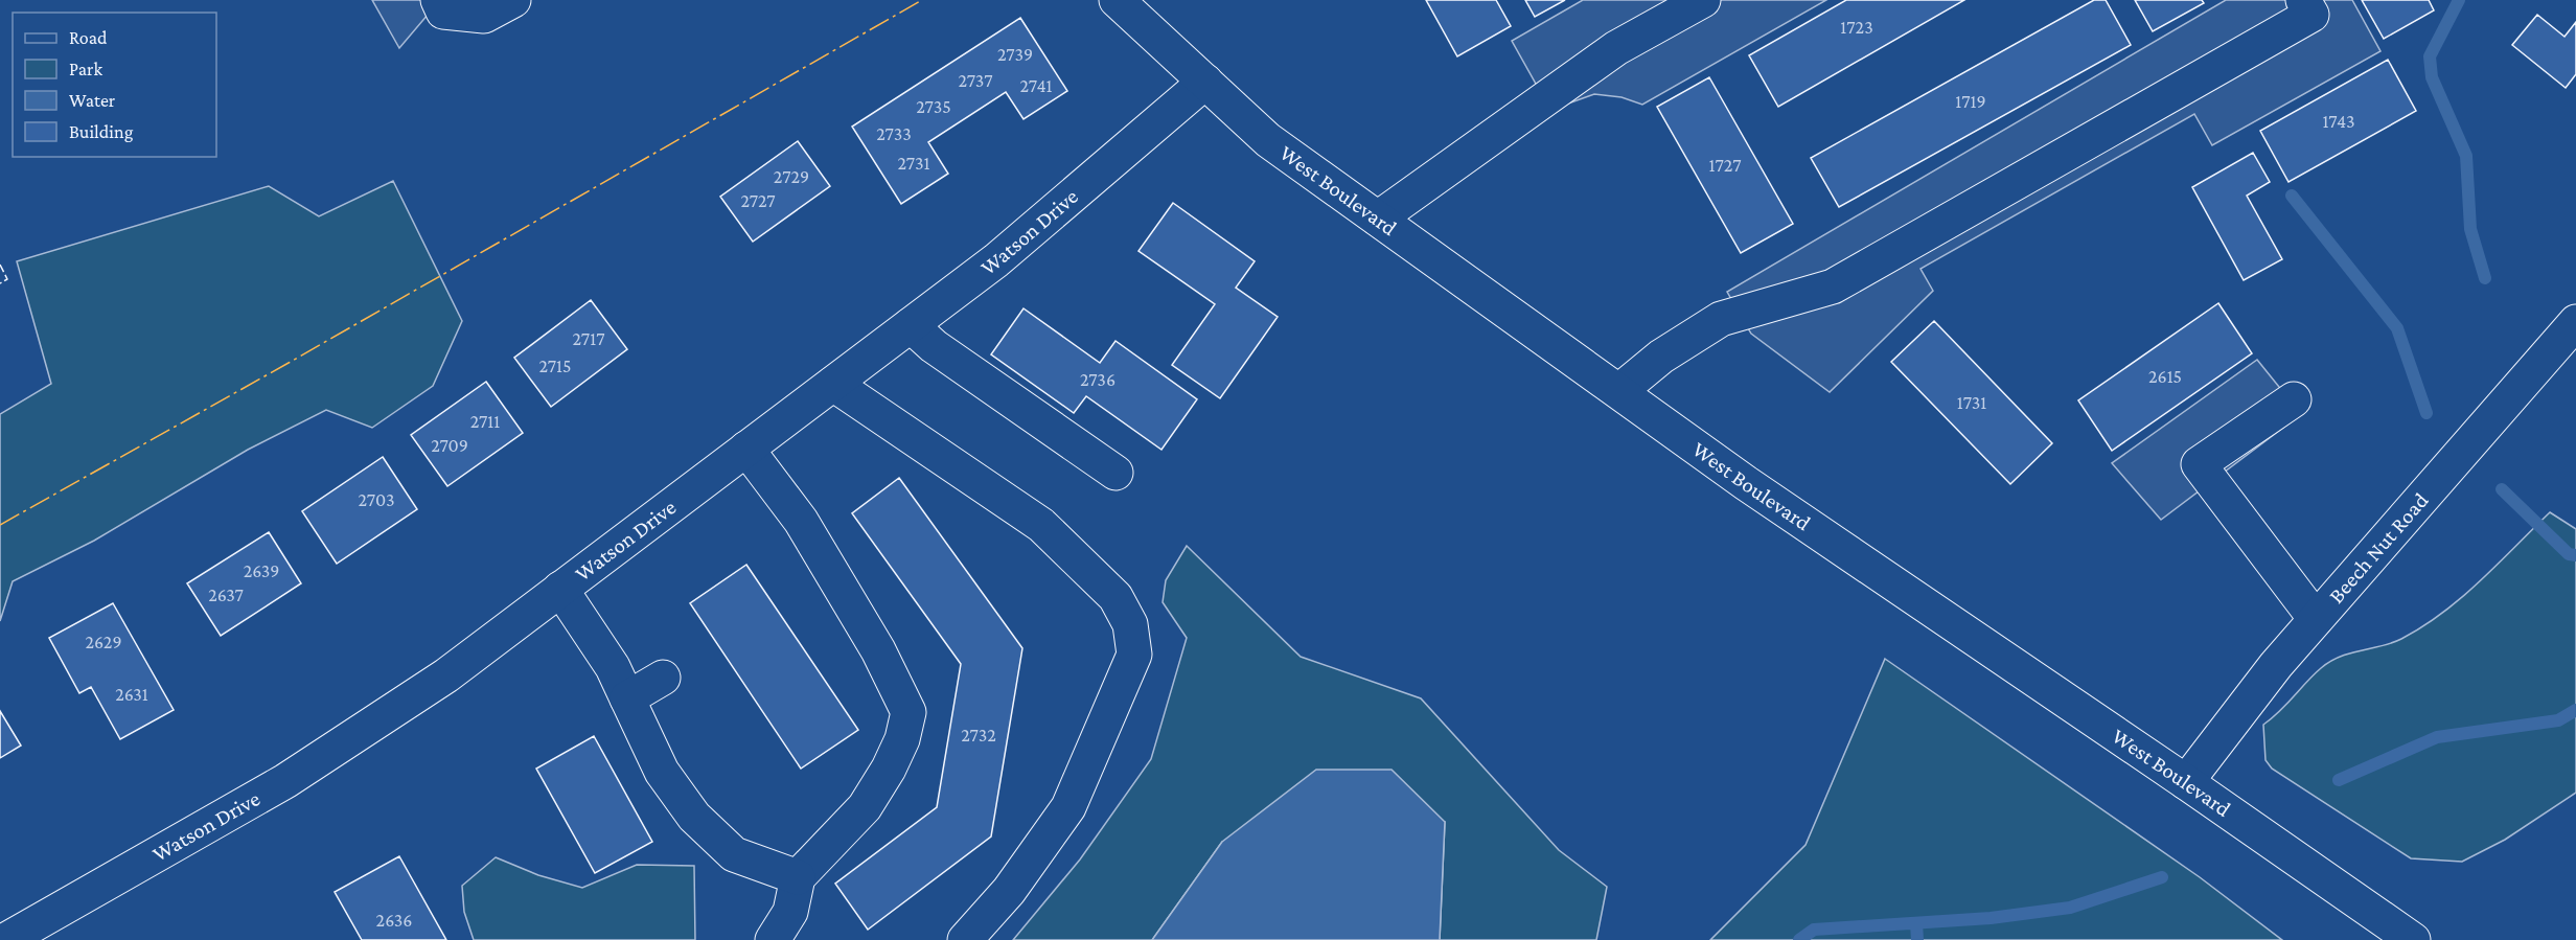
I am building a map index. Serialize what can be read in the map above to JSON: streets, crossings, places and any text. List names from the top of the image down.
{
  "streets": {
    "street": ["West Boulevard", "Watson Drive", "Beech Nut Road"]
  },
  "crossings": [
    ["West Boulevard", "Watson Drive"],
    ["West Boulevard", "Beech Nut Road"]
  ],
  "house_numbers": [
    "1723",
    "2739",
    "2737",
    "2741",
    "1719",
    "2735",
    "1743",
    "2733",
    "2731",
    "1727",
    "2729",
    "2727",
    "2717",
    "2715",
    "2615",
    "2736",
    "1731",
    "2711",
    "2709",
    "2703",
    "2639",
    "2637",
    "2629",
    "2631",
    "2732",
    "2636"
  ],
  "legend": [
    "Road",
    "Park",
    "Water",
    "Building"
  ]
}
